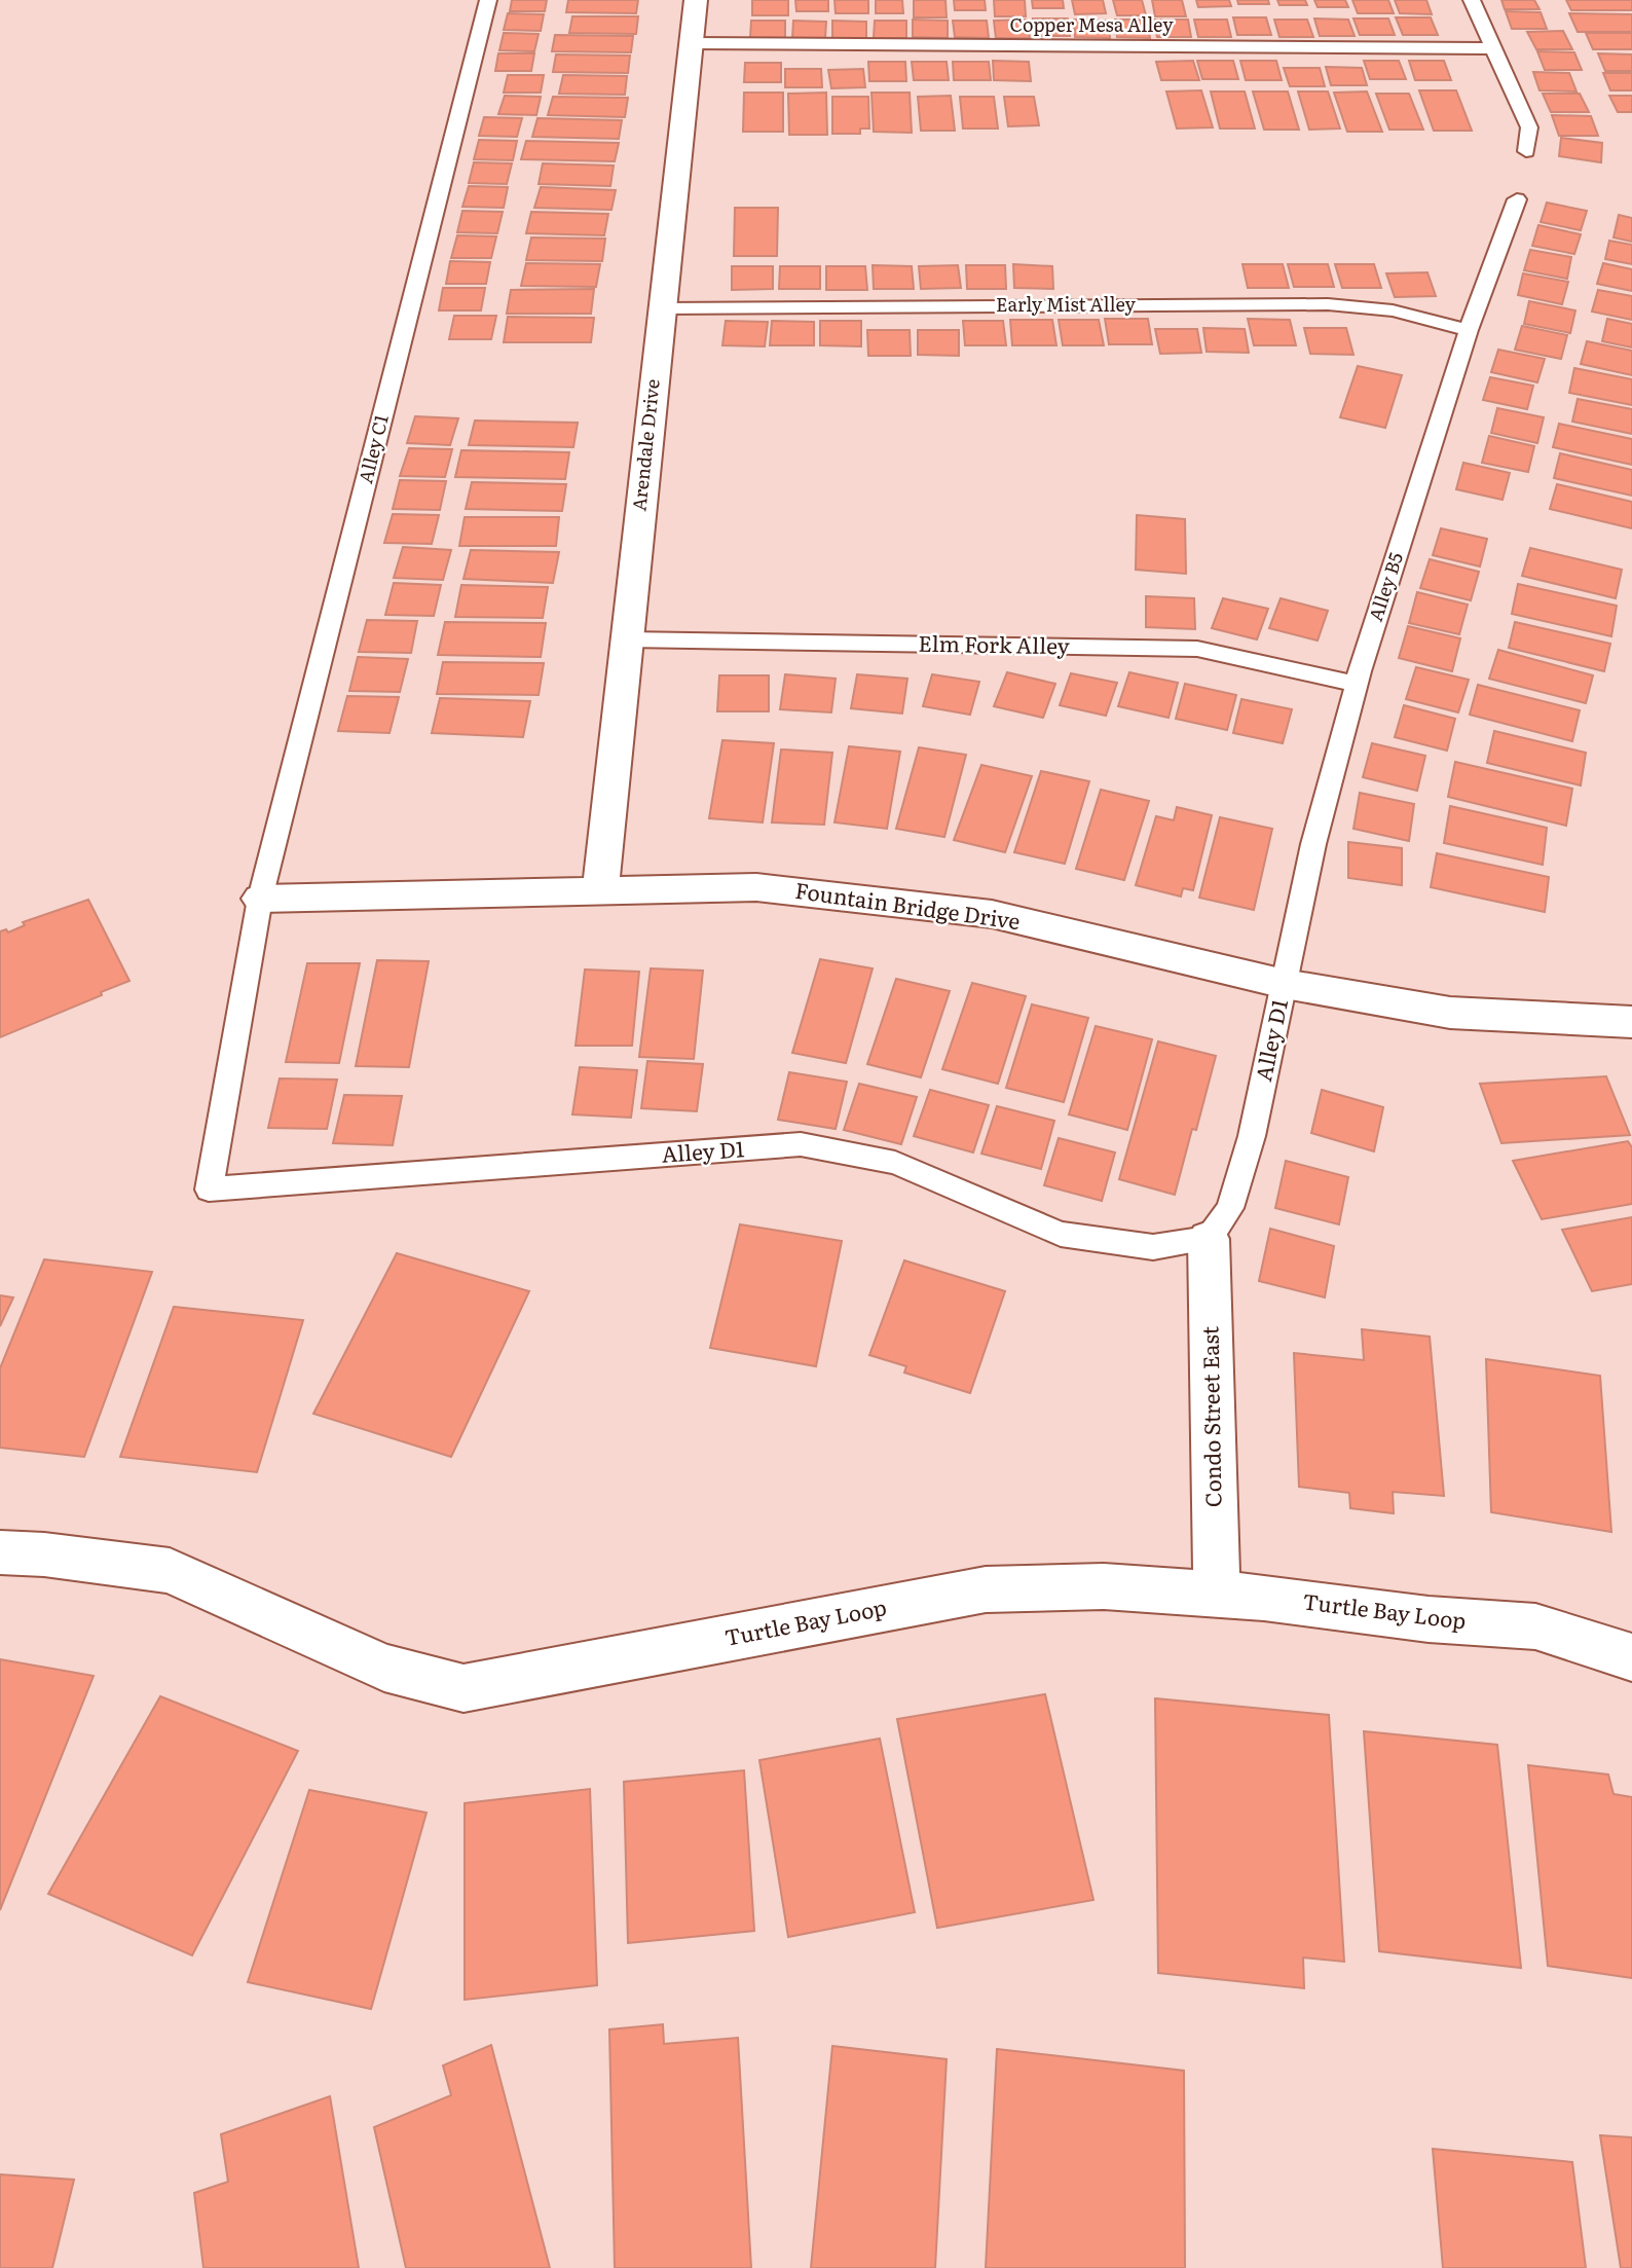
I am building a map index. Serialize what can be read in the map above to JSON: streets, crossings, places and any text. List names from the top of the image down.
{
  "streets": {
    "street": [
      "Arendale Drive",
      "Fountain Bridge Drive",
      "Condo Street East",
      "Turtle Bay Loop"
    ],
    "lane": [
      "Copper Mesa Alley",
      "Early Mist Alley",
      "Alley C1",
      "Alley B5",
      "Elm Fork Alley",
      "Alley D1"
    ]
  },
  "crossings": [
    ["Copper Mesa Alley", "Arendale Drive"],
    ["Early Mist Alley", "Arendale Drive"],
    ["Early Mist Alley", "Alley B5"],
    ["Arendale Drive", "Elm Fork Alley"],
    ["Arendale Drive", "Fountain Bridge Drive"],
    ["Alley C1", "Fountain Bridge Drive"],
    ["Alley C1", "Alley D1"],
    ["Alley B5", "Elm Fork Alley"],
    ["Alley B5", "Fountain Bridge Drive"],
    ["Alley B5", "Alley D1"],
    ["Fountain Bridge Drive", "Alley D1"],
    ["Alley D1", "Condo Street East"],
    ["Condo Street East", "Turtle Bay Loop"]
  ]
}
